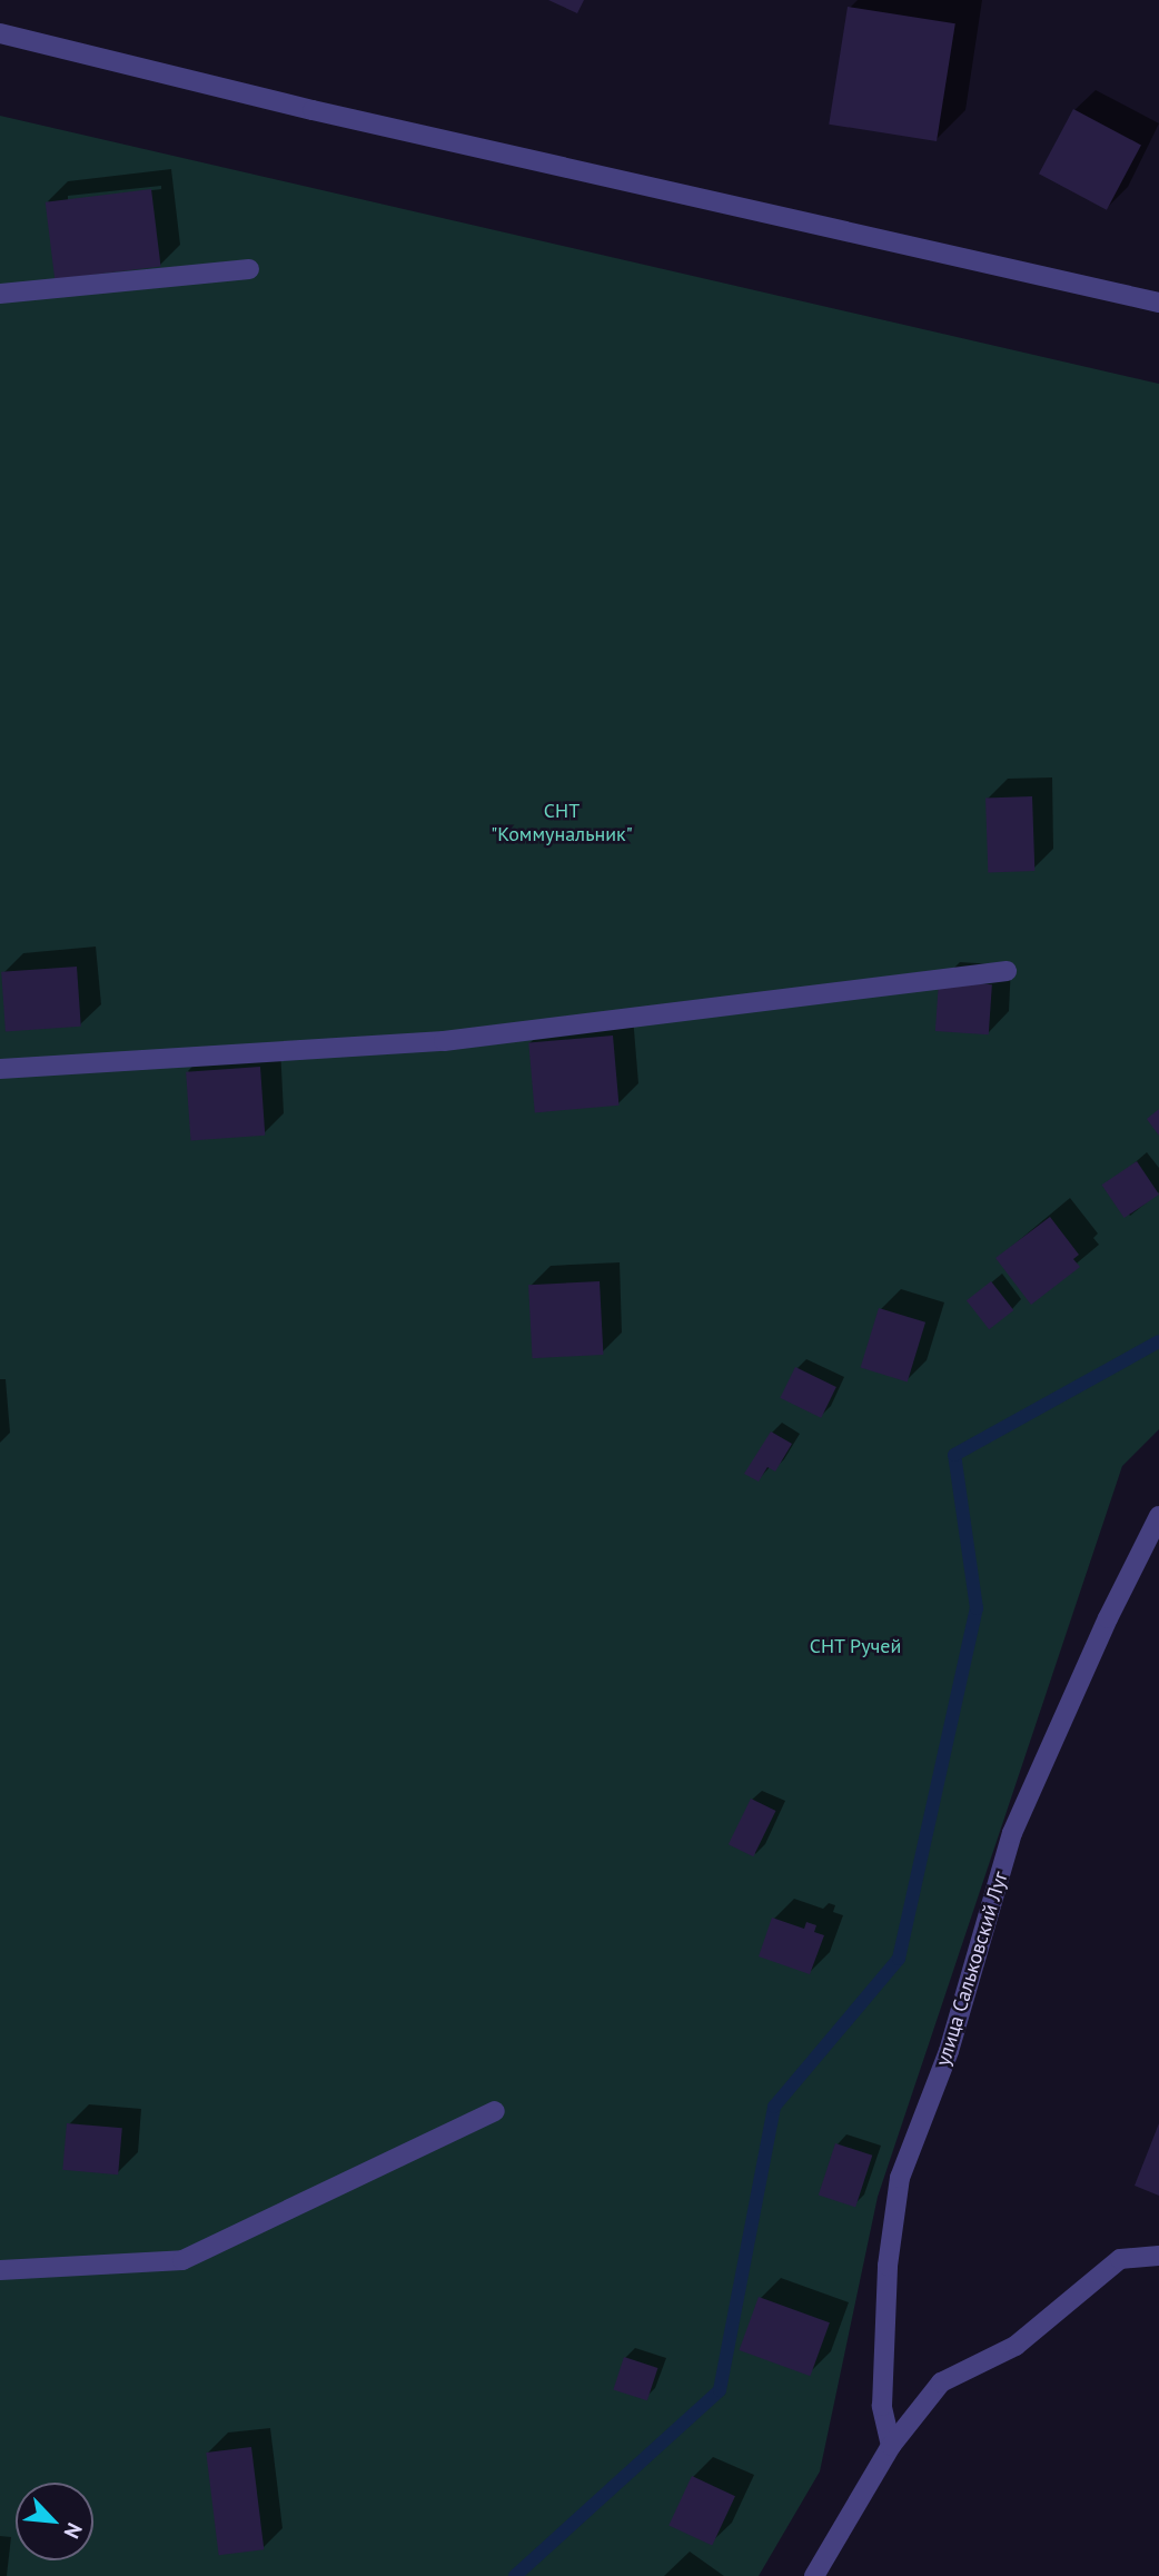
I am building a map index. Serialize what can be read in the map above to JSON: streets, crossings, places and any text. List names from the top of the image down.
{
  "streets": {
    "street": ["улица Сальковский Луг"]
  },
  "parks": ["СНТ \"Коммунальник\"", "СНТ Ручей"],
  "north": "bottom right"
}
